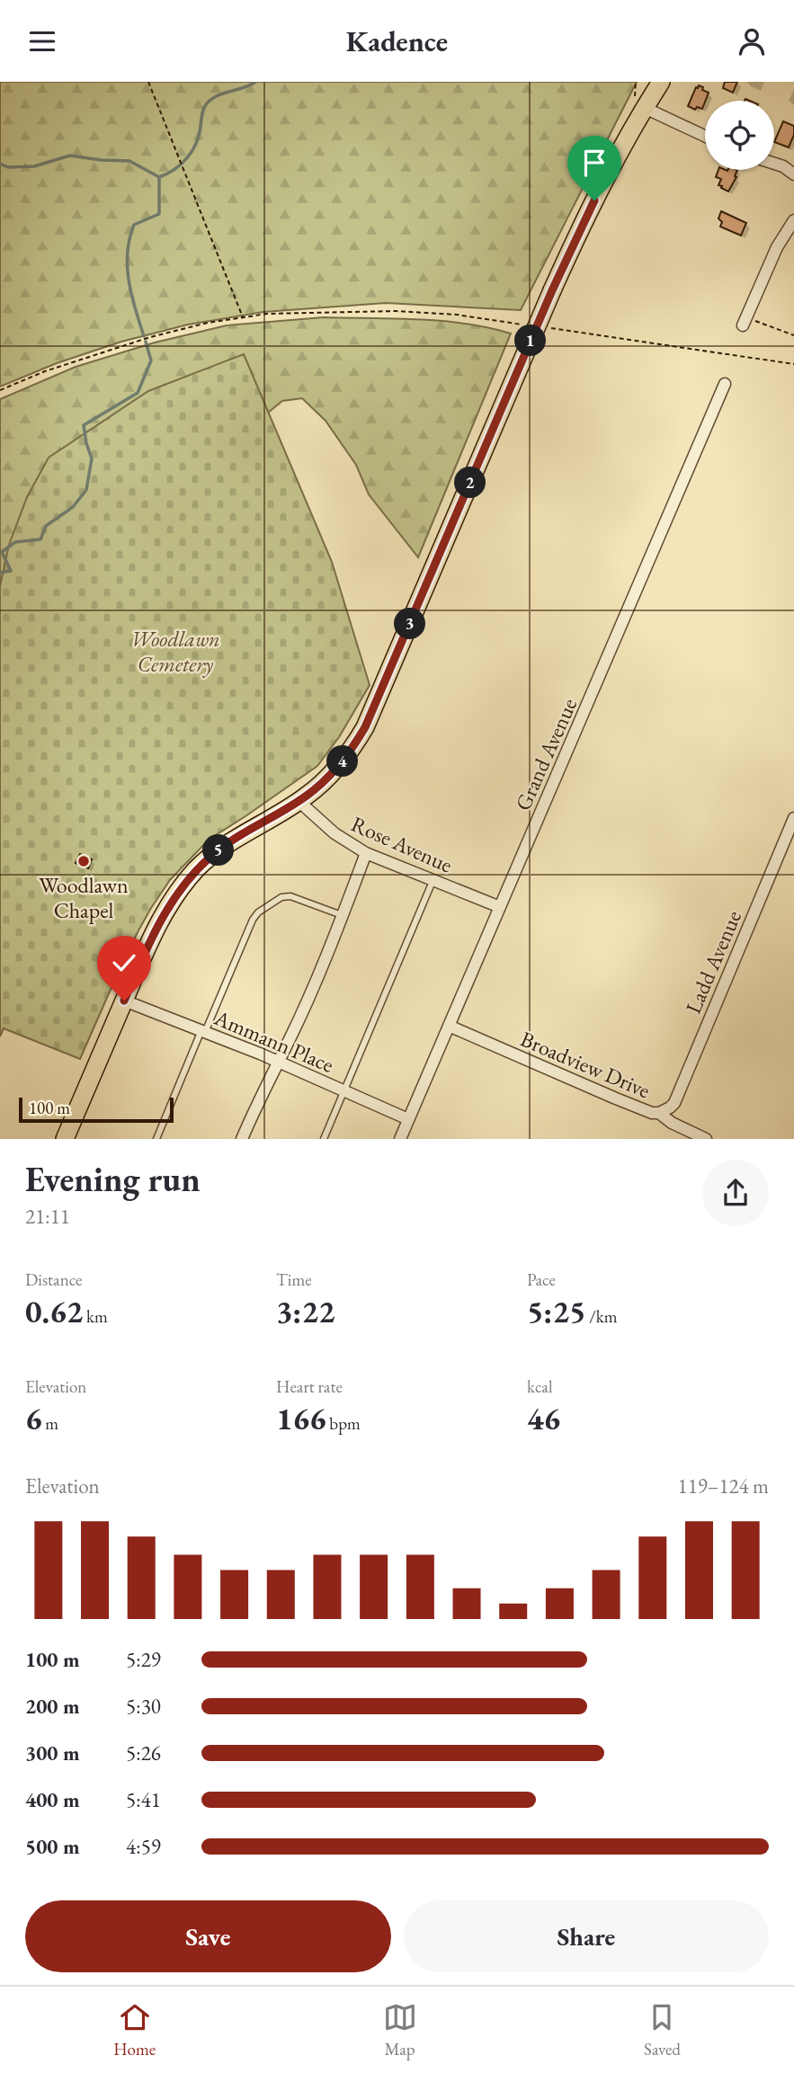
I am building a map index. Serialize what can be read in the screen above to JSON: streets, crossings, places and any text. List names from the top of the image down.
{
  "streets": {
    "street": [
      "Grand Avenue",
      "Rose Avenue",
      "Ladd Avenue",
      "Ammann Place",
      "Broadview Drive"
    ]
  },
  "crossings": [
    ["Grand Avenue", "Rose Avenue"],
    ["Grand Avenue", "Ammann Place"],
    ["Grand Avenue", "Broadview Drive"],
    ["Ladd Avenue", "Broadview Drive"]
  ],
  "parks": ["Woodlawn Cemetery"],
  "places": ["Woodlawn Chapel"],
  "scale_bar": "100 m",
  "page": {
    "header": "Kadence",
    "pins": [
      "1",
      "2",
      "3",
      "4",
      "5"
    ],
    "scale": "100 m",
    "heading": ["Evening run", "21:11"],
    "stats": [
      ["Distance", "0.62 km"],
      ["Time", "3:22"],
      ["Pace", "5:25 /km"],
      ["Elevation", "6 m"],
      ["Heart rate", "166 bpm"],
      ["kcal", "46"]
    ],
    "chart": ["Elevation", "119–124 m"],
    "list": [
      {
        "name": "100 m",
        "note": "5:29"
      },
      {
        "name": "200 m",
        "note": "5:30"
      },
      {
        "name": "300 m",
        "note": "5:26"
      },
      {
        "name": "400 m",
        "note": "5:41"
      },
      {
        "name": "500 m",
        "note": "4:59"
      }
    ],
    "buttons": ["Save", "Share"],
    "tabs": ["Home", "Map", "Saved"]
  }
}
